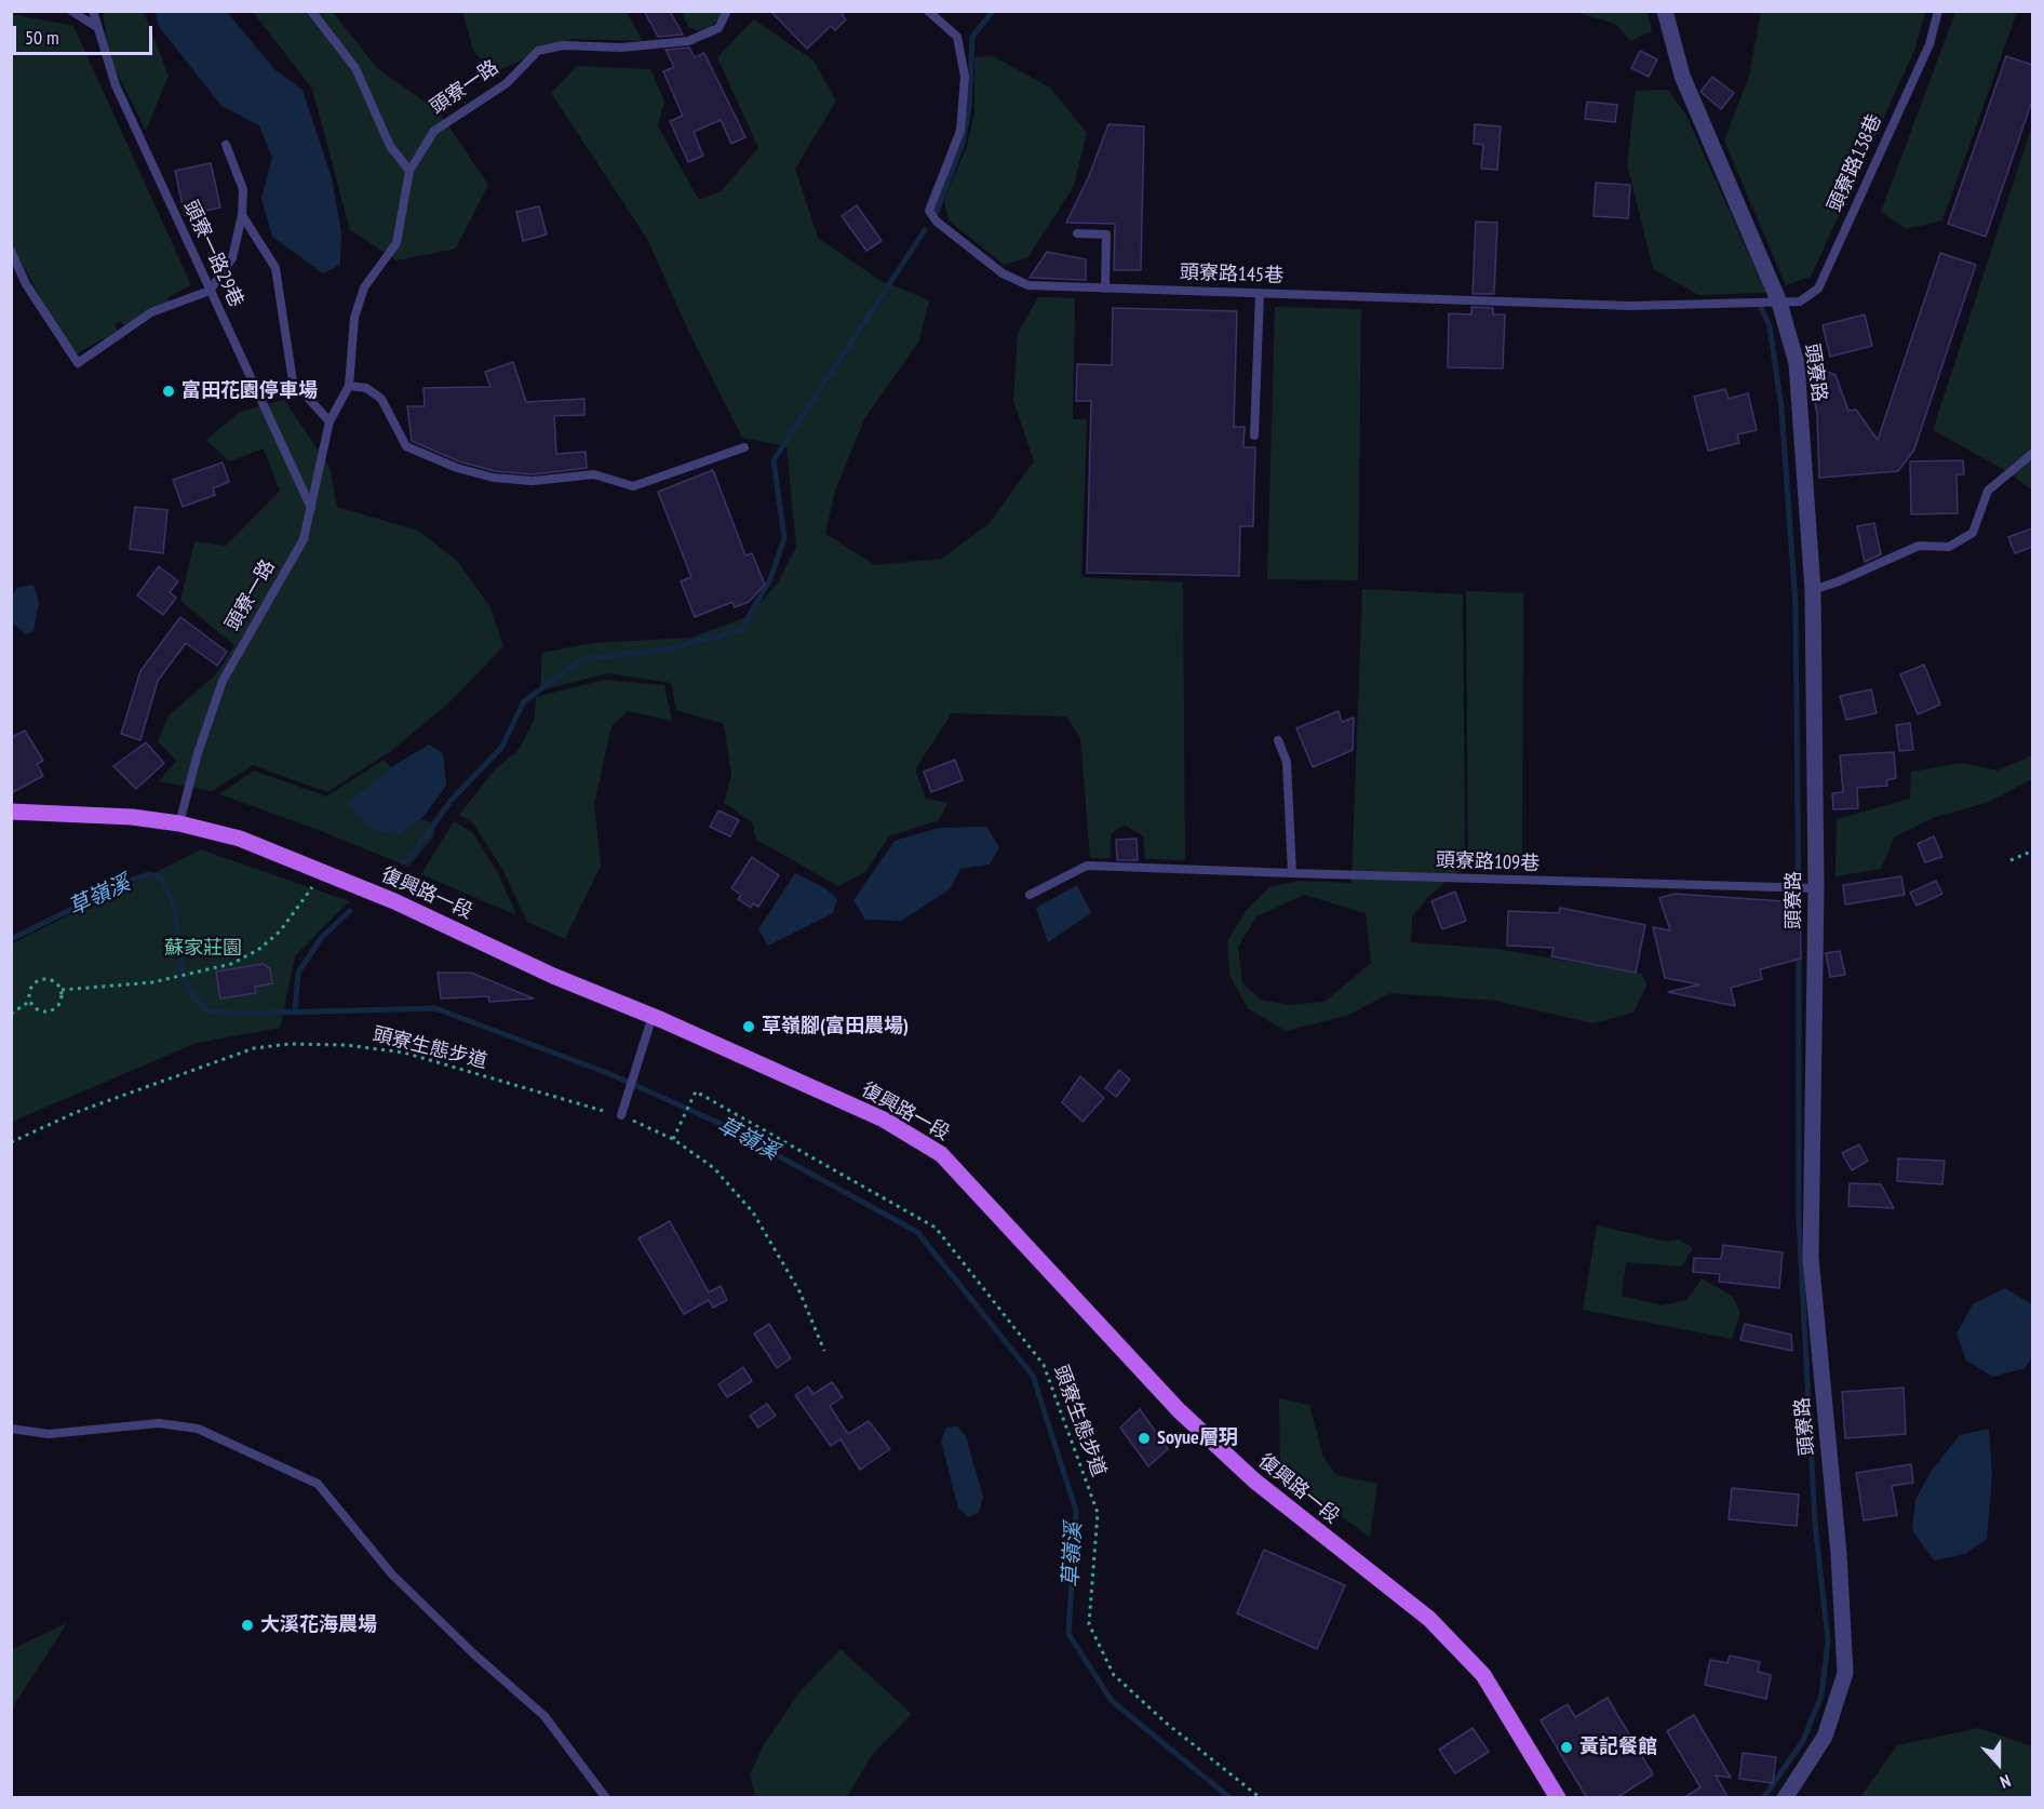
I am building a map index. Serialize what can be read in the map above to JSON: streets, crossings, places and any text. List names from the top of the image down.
{
  "streets": {
    "main road": ["復興路一段"],
    "street": ["頭寮路"],
    "lane": [
      "頭寮一路",
      "頭寮路138巷",
      "頭寮一路29巷",
      "頭寮路145巷",
      "頭寮路109巷"
    ],
    "path": ["頭寮生態步道"]
  },
  "crossings": [
    ["頭寮一路", "頭寮一路29巷"],
    ["頭寮一路", "復興路一段"],
    ["頭寮路138巷", "頭寮路145巷"],
    ["頭寮路138巷", "頭寮路"],
    ["頭寮路145巷", "頭寮路"],
    ["頭寮路", "頭寮路109巷"]
  ],
  "water": ["草嶺溪"],
  "parks": ["蘇家莊園"],
  "places": [
    "富田花園停車場",
    "草嶺腳(富田農場)",
    "Soyue層玥",
    "大溪花海農場",
    "黃記餐館"
  ],
  "scale_bar": "50 m",
  "north": "bottom"
}
